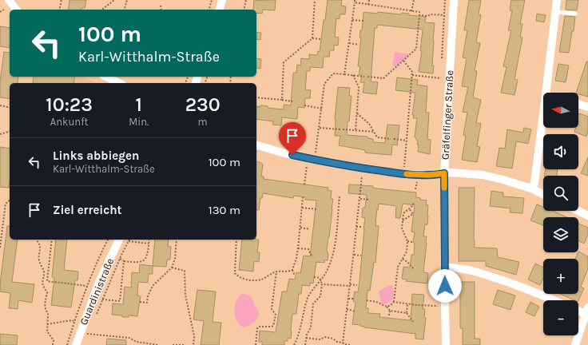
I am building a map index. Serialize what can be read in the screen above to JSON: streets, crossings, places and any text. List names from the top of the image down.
{
  "streets": {
    "street": ["Gräfelfinger Straße", "Guardinistraße"]
  },
  "north": "left",
  "page": {
    "turn": ["100 m", "Karl-Witthalm-Straße"],
    "eta": [
      "10:23",
      "Ankunft",
      "1",
      "Min.",
      "230",
      "m"
    ],
    "map_buttons": ["+", "−"],
    "list": [
      {
        "name": "Links abbiegen",
        "note": "Karl-Witthalm-Straße",
        "value": "100 m"
      },
      {
        "name": "Ziel erreicht",
        "value": "130 m"
      }
    ]
  }
}
